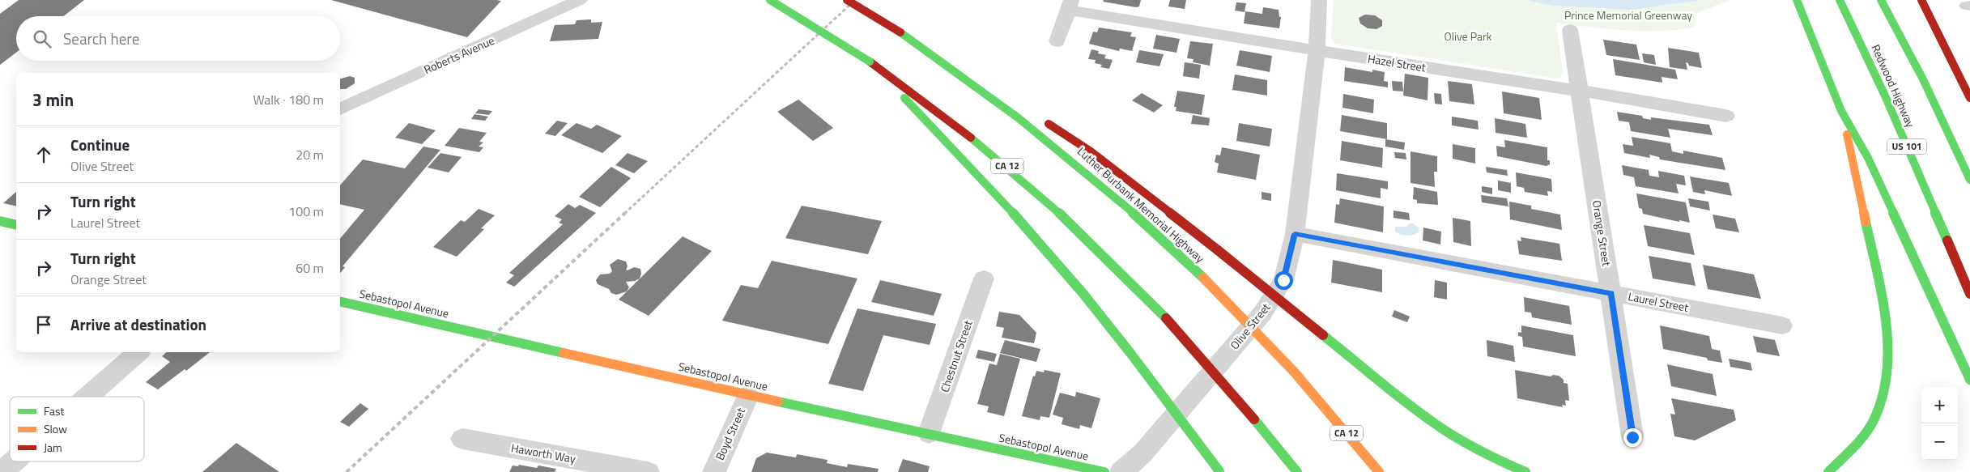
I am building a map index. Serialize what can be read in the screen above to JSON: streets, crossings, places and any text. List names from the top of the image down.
{
  "streets": {
    "main road": [
      "Redwood Highway",
      "US 101",
      "CA 12",
      "Luther Burbank Memorial Highway",
      "Sebastopol Avenue"
    ],
    "street": [
      "Roberts Avenue",
      "Hazel Street",
      "Orange Street",
      "Laurel Street",
      "Olive Street",
      "Chestnut Street",
      "Boyd Street",
      "Haworth Way"
    ]
  },
  "crossings": [
    ["Hazel Street", "Orange Street"],
    ["Hazel Street", "Olive Street"],
    ["Orange Street", "Laurel Street"],
    ["Laurel Street", "Olive Street"],
    ["Sebastopol Avenue", "Chestnut Street"],
    ["Sebastopol Avenue", "Boyd Street"]
  ],
  "parks": ["Prince Memorial Greenway", "Olive Park"],
  "legend": ["Fast", "Slow", "Jam"],
  "page": {
    "search": "Search here",
    "heading": ["3 min", "Walk · 180 m"],
    "list": [
      ["Continue", "Olive Street", "20 m"],
      ["Turn right", "Laurel Street", "100 m"],
      ["Turn right", "Orange Street", "60 m"],
      "Arrive at destination"
    ],
    "map_buttons": ["+", "−"]
  }
}
